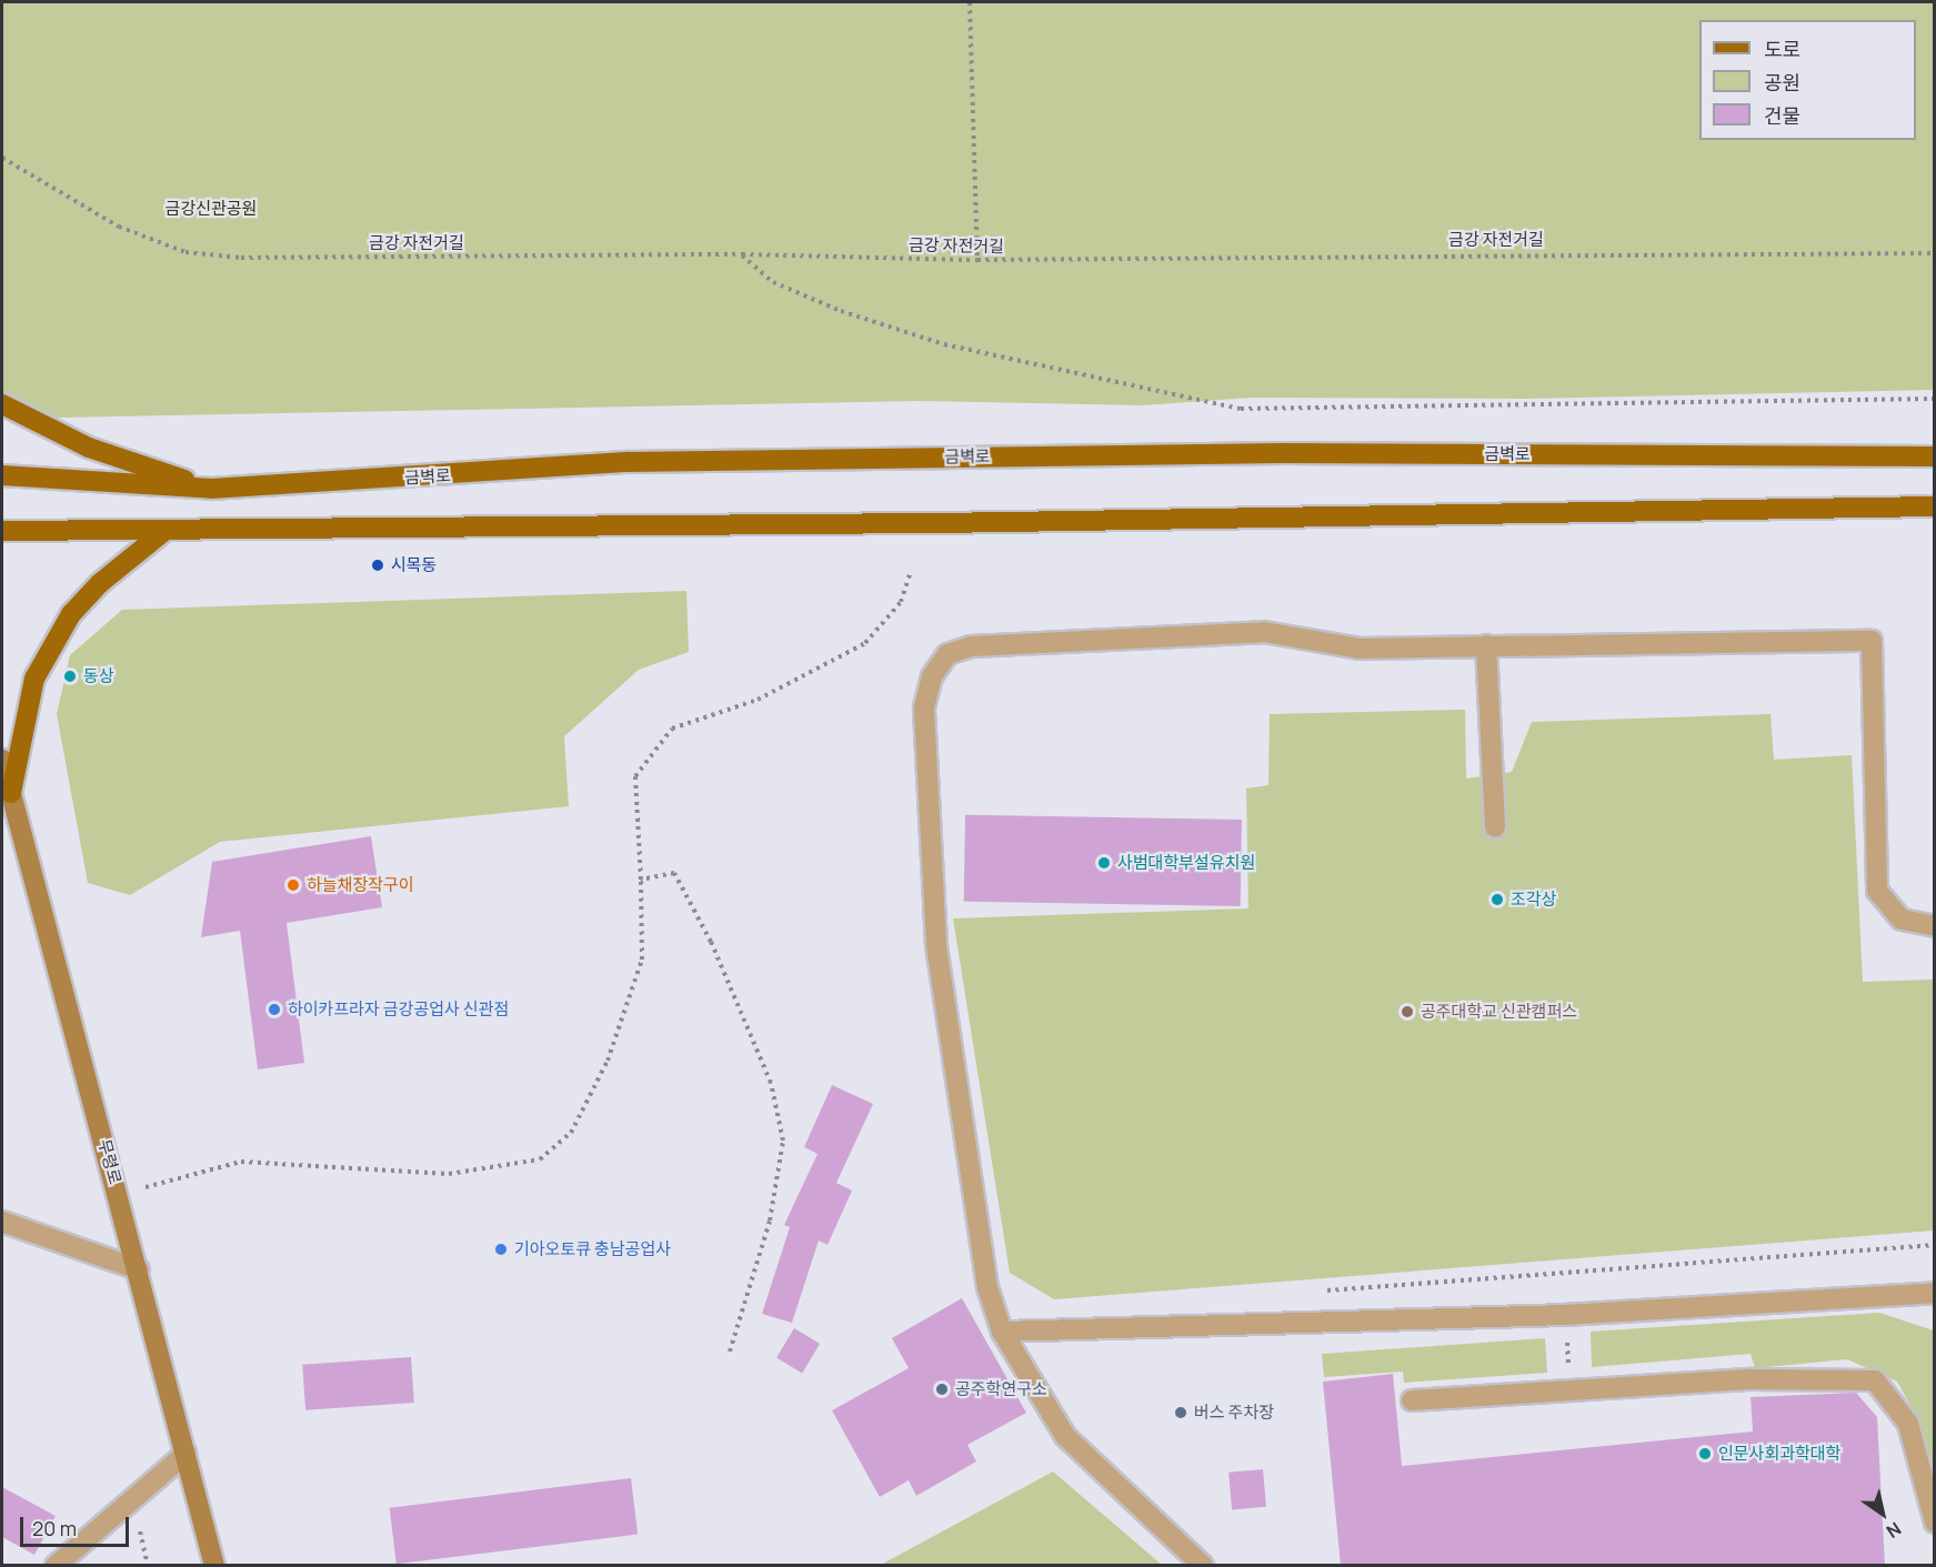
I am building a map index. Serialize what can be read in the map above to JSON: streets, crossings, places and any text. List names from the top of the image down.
{
  "streets": {
    "main road": ["금벽로", "무령로"],
    "path": ["금강 자전거길"]
  },
  "parks": ["금강신관공원"],
  "places": [
    "시목동",
    "동상",
    "사범대학부설유치원",
    "하늘채장작구이",
    "조각상",
    "하이카프라자 금강공업사 신관점",
    "공주대학교 신관캠퍼스",
    "기아오토큐 충남공업사",
    "공주학연구소",
    "버스 주차장",
    "인문사회과학대학"
  ],
  "legend": ["도로", "공원", "건물"],
  "scale_bar": "20 m",
  "north": "bottom right"
}
